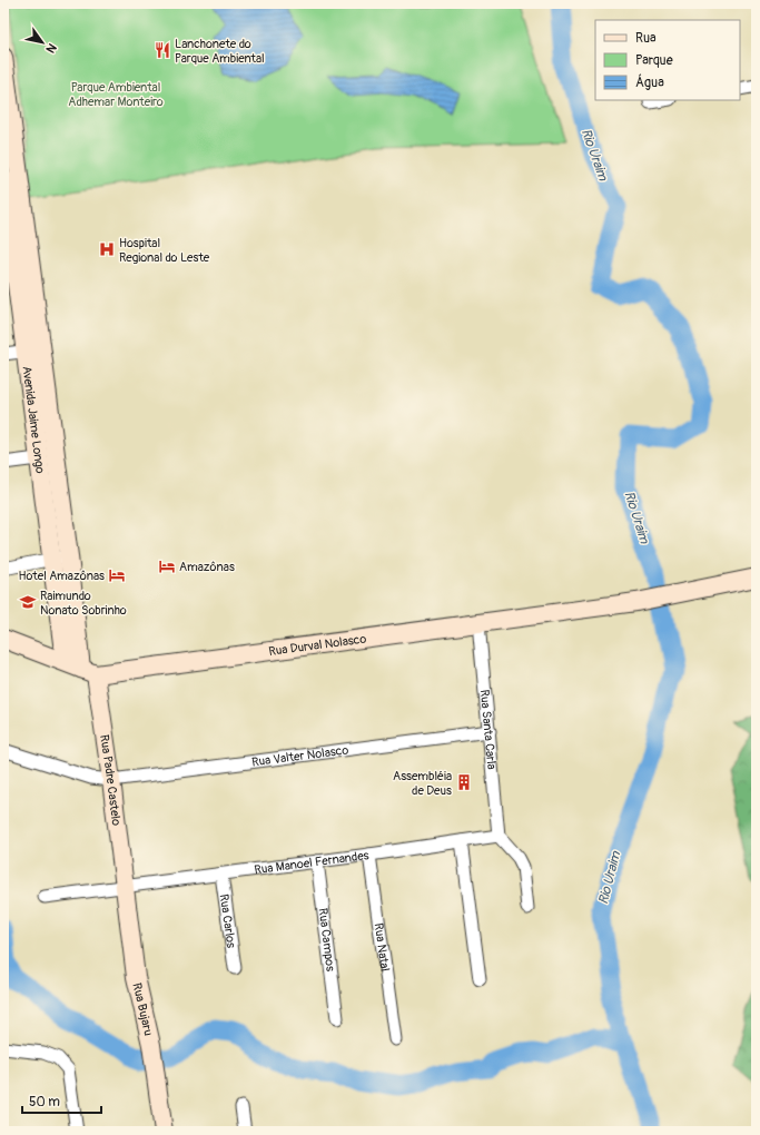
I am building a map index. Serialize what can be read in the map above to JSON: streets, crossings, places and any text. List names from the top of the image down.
{
  "streets": {
    "street": [
      "Avenida Jaime Longo",
      "Rua Durval Nolasco",
      "Rua Santa Carla",
      "Rua Valter Nolasco",
      "Rua Padre Castelo",
      "Rua Manoel Fernandes",
      "Rua Carlos",
      "Rua Campos",
      "Rua Natal",
      "Rua Bujaru"
    ]
  },
  "crossings": [
    ["Avenida Jaime Longo", "Rua Padre Castelo"],
    ["Rua Durval Nolasco", "Rua Santa Carla"],
    ["Rua Durval Nolasco", "Rua Padre Castelo"],
    ["Rua Santa Carla", "Rua Valter Nolasco"],
    ["Rua Santa Carla", "Rua Manoel Fernandes"],
    ["Rua Valter Nolasco", "Rua Padre Castelo"],
    ["Rua Padre Castelo", "Rua Manoel Fernandes"],
    ["Rua Padre Castelo", "Rua Bujaru"],
    ["Rua Manoel Fernandes", "Rua Carlos"],
    ["Rua Manoel Fernandes", "Rua Campos"],
    ["Rua Manoel Fernandes", "Rua Natal"],
    ["Rua Manoel Fernandes", "Rua Bujaru"]
  ],
  "water": ["Rio Uraim"],
  "parks": ["Parque Ambiental Adhemar Monteiro"],
  "places": {
    "restaurant": ["Lanchonete do Parque Ambiental"],
    "hospital": ["Hospital Regional do Leste"],
    "hotel": ["Amazônas", "Hotel Amazônas"],
    "school or university": ["Raimundo Nonato Sobrinho"],
    "building": ["Assembléia de Deus"]
  },
  "legend": ["Rua", "Parque", "Água"],
  "scale_bar": "50 m",
  "north": "bottom right"
}
